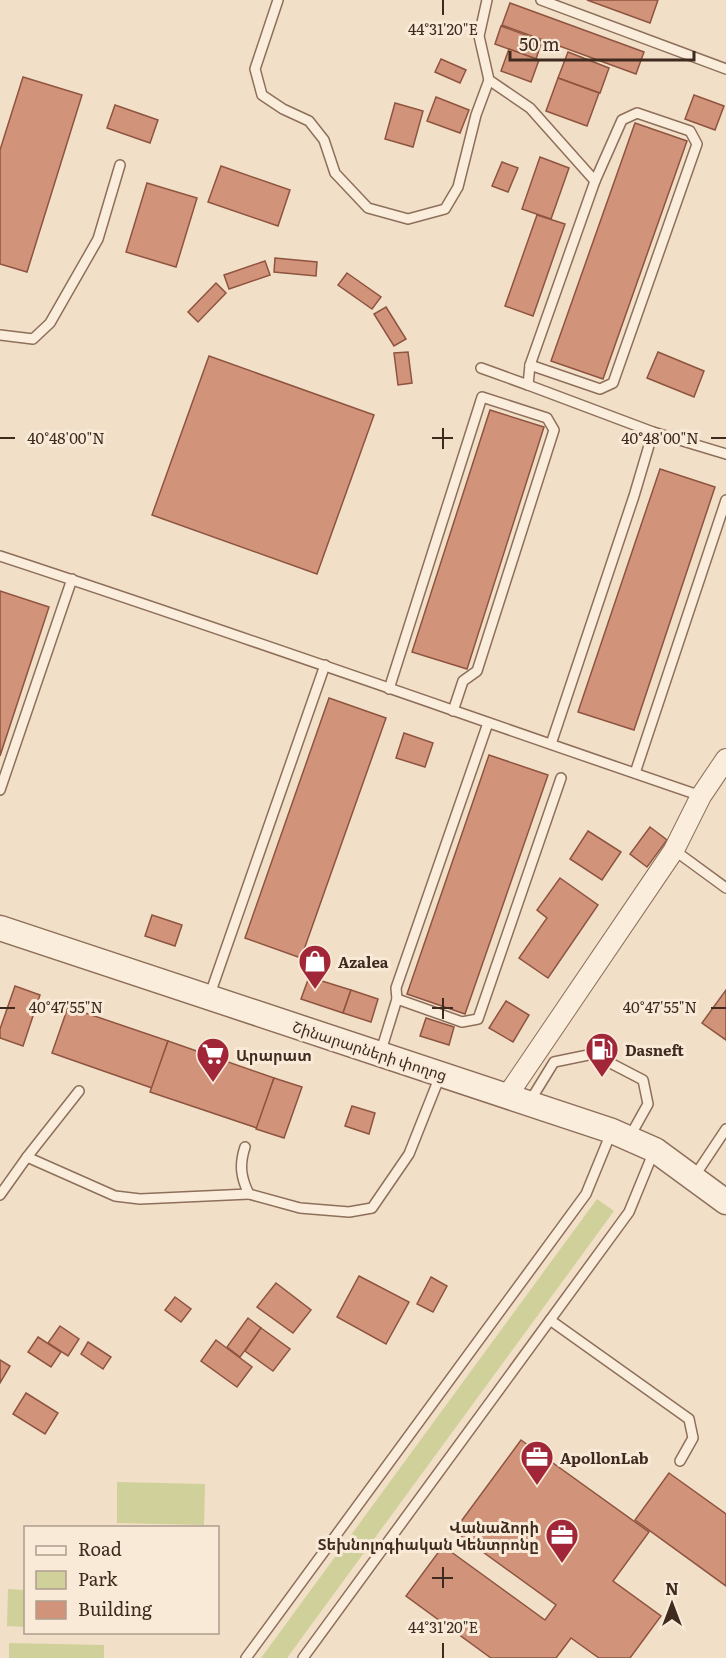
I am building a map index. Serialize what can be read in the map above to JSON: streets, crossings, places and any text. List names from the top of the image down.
{
  "streets": {
    "street": ["Շինարարների փողոց"]
  },
  "places": {
    "shop": ["Azalea"],
    "fuel station": ["Dasneft"],
    "supermarket": ["Արարատ"],
    "office": ["ApollonLab", "Վանաձորի Տեխնոլոգիական Կենտրոնը"]
  },
  "legend": ["Road", "Park", "Building"],
  "scale_bar": "50 m",
  "north": "top",
  "coordinates": ["44°31'20\"E", "40°48'00\"N", "40°47'55\"N"]
}
